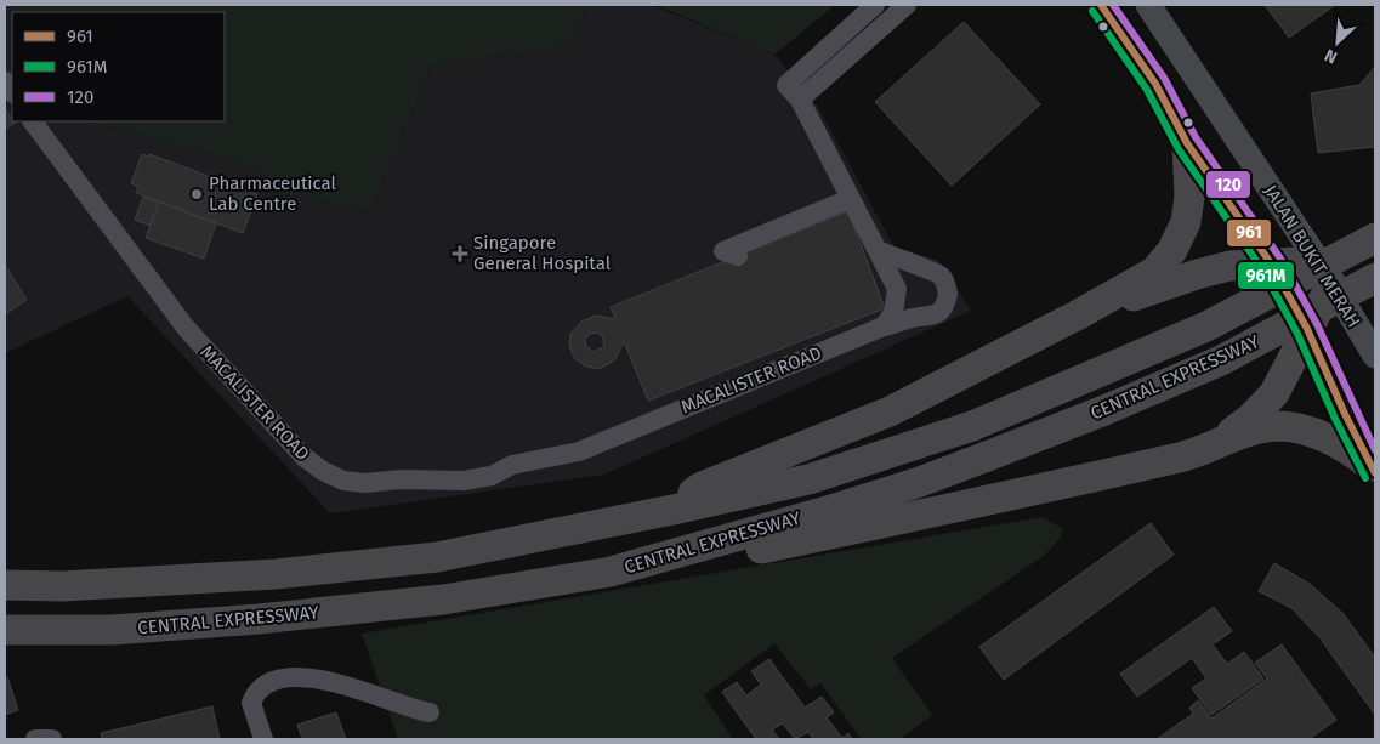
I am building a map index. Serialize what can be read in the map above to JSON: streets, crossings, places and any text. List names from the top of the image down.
{
  "streets": {
    "highway": ["CENTRAL EXPRESSWAY"],
    "main road": ["JALAN BUKIT MERAH"],
    "street": ["MACALISTER ROAD"]
  },
  "places": {
    "other": ["Pharmaceutical Lab Centre"],
    "health": ["Singapore General Hospital"]
  },
  "lines": ["transit line 961", "transit line 120", "transit line 961M"],
  "legend": ["961", "961M", "120"],
  "north": "bottom left"
}
